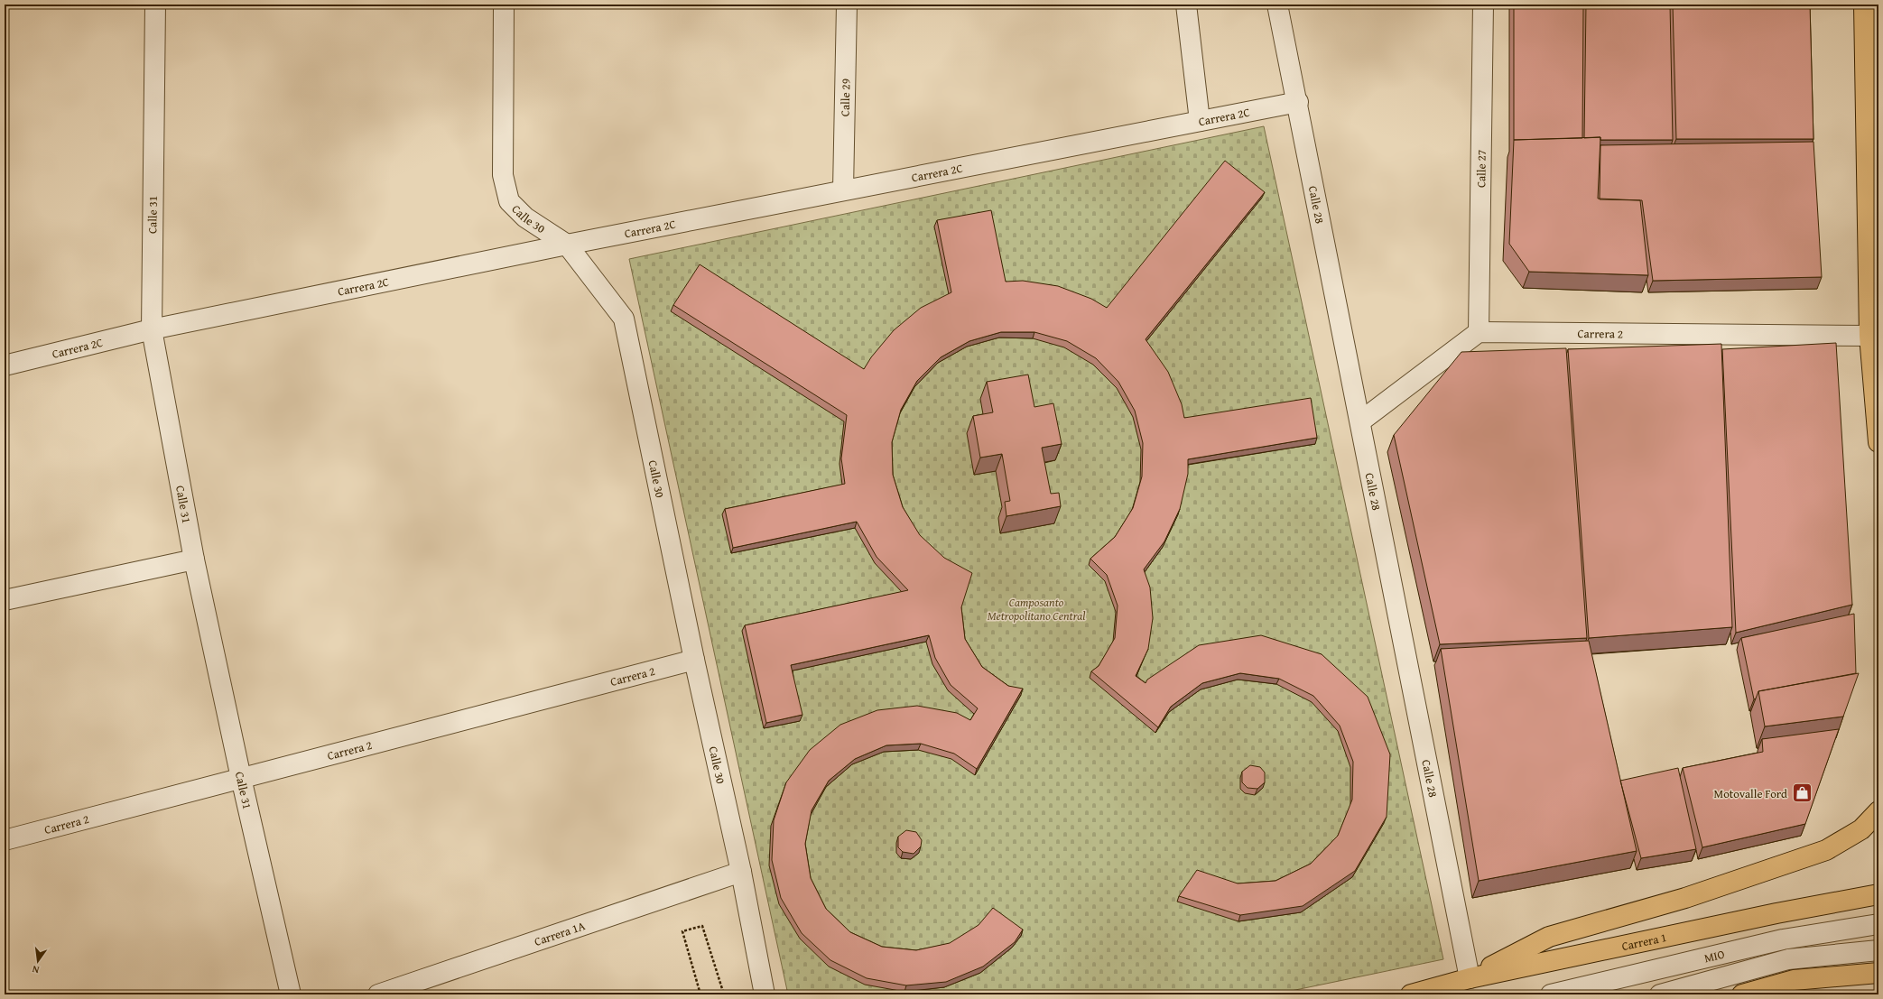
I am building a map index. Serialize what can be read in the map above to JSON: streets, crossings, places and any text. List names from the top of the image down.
{
  "streets": {
    "main road": ["Carrera 1"],
    "street": [
      "Calle 29",
      "Carrera 2C",
      "Calle 27",
      "Calle 28",
      "Calle 31",
      "Calle 30",
      "Carrera 2",
      "Carrera 1A",
      "MIO"
    ]
  },
  "crossings": [
    ["Calle 29", "Carrera 2C"],
    ["Carrera 2C", "Calle 28"],
    ["Carrera 2C", "Calle 31"],
    ["Carrera 2C", "Calle 30"],
    ["Calle 27", "Carrera 2"],
    ["Calle 28", "Carrera 1"],
    ["Calle 31", "Carrera 2"],
    ["Calle 30", "Carrera 2"],
    ["Calle 30", "Carrera 1A"]
  ],
  "parks": ["Camposanto Metropolitano Central"],
  "places": {
    "shop": ["Motovalle Ford"]
  },
  "north": "bottom"
}
